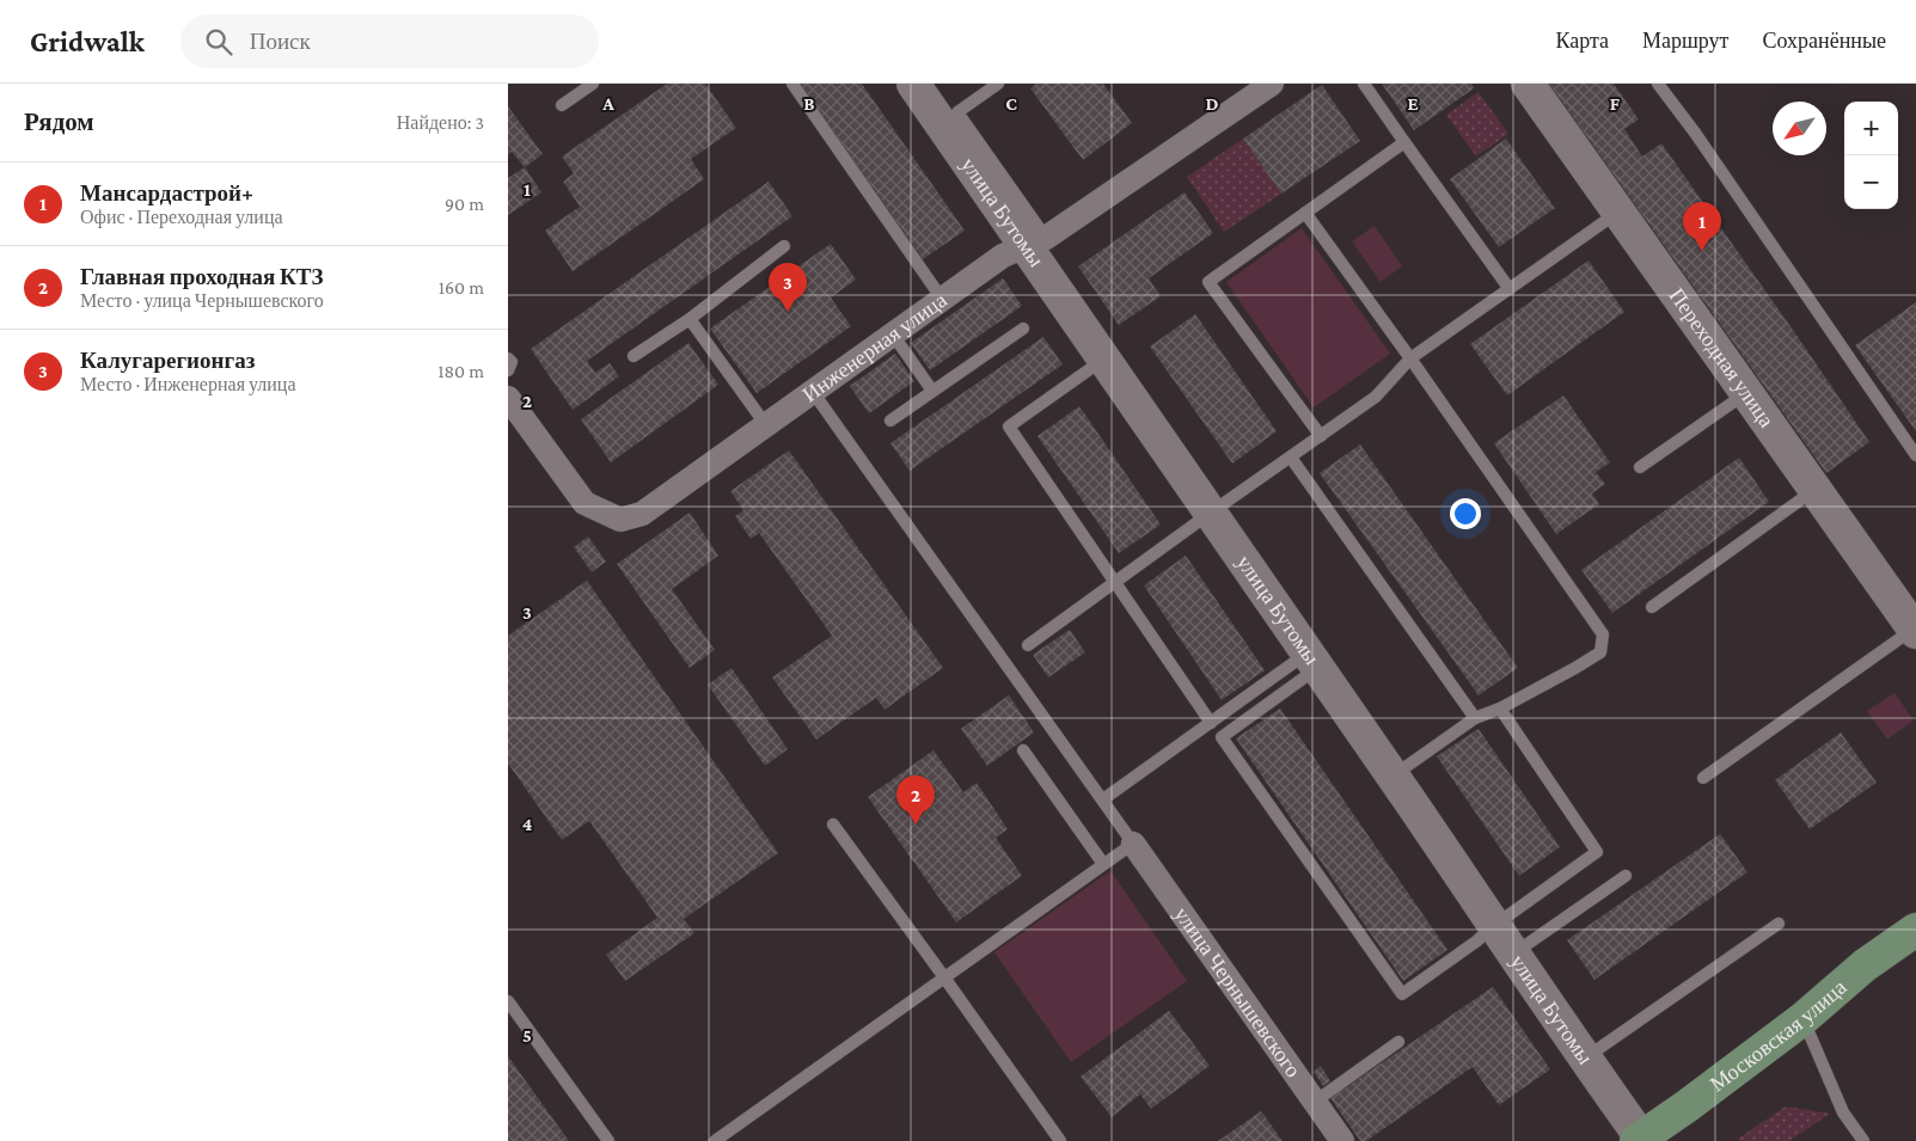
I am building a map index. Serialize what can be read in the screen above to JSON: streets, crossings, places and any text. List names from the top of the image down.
{
  "streets": {
    "main road": ["Московская улица"],
    "street": [
      "улица Бутомы",
      "Инженерная улица",
      "Переходная улица",
      "улица Чернышевского"
    ]
  },
  "crossings": [
    ["улица Бутомы", "Инженерная улица"],
    ["улица Бутомы", "Московская улица"]
  ],
  "north": "bottom left",
  "page": {
    "header": "Gridwalk",
    "search": "Поиск",
    "nav": ["Карта", "Маршрут", "Сохранённые"],
    "heading": ["Рядом", "Найдено: 3"],
    "map_buttons": ["+", "−"],
    "list": [
      {
        "mark": "1",
        "name": "Мансардастрой+",
        "note": "Офис · Переходная улица",
        "value": "90 m"
      },
      {
        "mark": "2",
        "name": "Главная проходная КТЗ",
        "note": "Место · улица Чернышевского",
        "value": "160 m"
      },
      {
        "mark": "3",
        "name": "Калугарегионгаз",
        "note": "Место · Инженерная улица",
        "value": "180 m"
      }
    ],
    "pins": ["1", "3", "2"]
  },
  "grid": {
    "columns": [
      "A",
      "B",
      "C",
      "D",
      "E",
      "F"
    ],
    "rows": [
      "1",
      "2",
      "3",
      "4",
      "5"
    ]
  }
}
